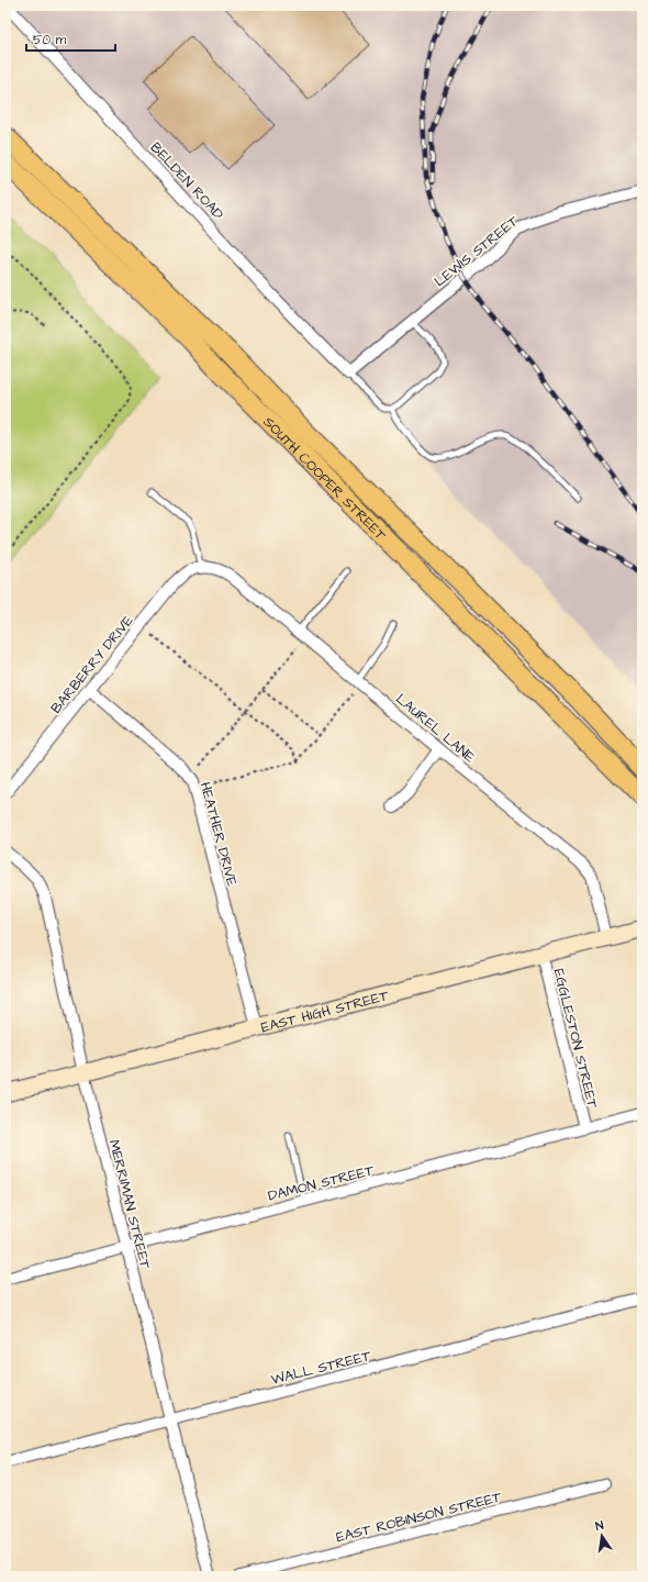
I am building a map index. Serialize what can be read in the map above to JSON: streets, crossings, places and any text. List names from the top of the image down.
{
  "streets": {
    "main road": ["SOUTH COOPER STREET"],
    "street": [
      "BELDEN ROAD",
      "LEWIS STREET",
      "BARBERRY DRIVE",
      "LAUREL LANE",
      "HEATHER DRIVE",
      "EAST HIGH STREET",
      "EGGLESTON STREET",
      "DAMON STREET",
      "MERRIMAN STREET",
      "WALL STREET",
      "EAST ROBINSON STREET"
    ]
  },
  "crossings": [
    ["BELDEN ROAD", "LEWIS STREET"],
    ["BARBERRY DRIVE", "LAUREL LANE"],
    ["BARBERRY DRIVE", "HEATHER DRIVE"],
    ["LAUREL LANE", "EAST HIGH STREET"],
    ["HEATHER DRIVE", "EAST HIGH STREET"],
    ["EAST HIGH STREET", "EGGLESTON STREET"],
    ["EAST HIGH STREET", "MERRIMAN STREET"],
    ["EGGLESTON STREET", "DAMON STREET"],
    ["DAMON STREET", "MERRIMAN STREET"],
    ["MERRIMAN STREET", "WALL STREET"]
  ],
  "scale_bar": "50 m",
  "north": "top"
}
